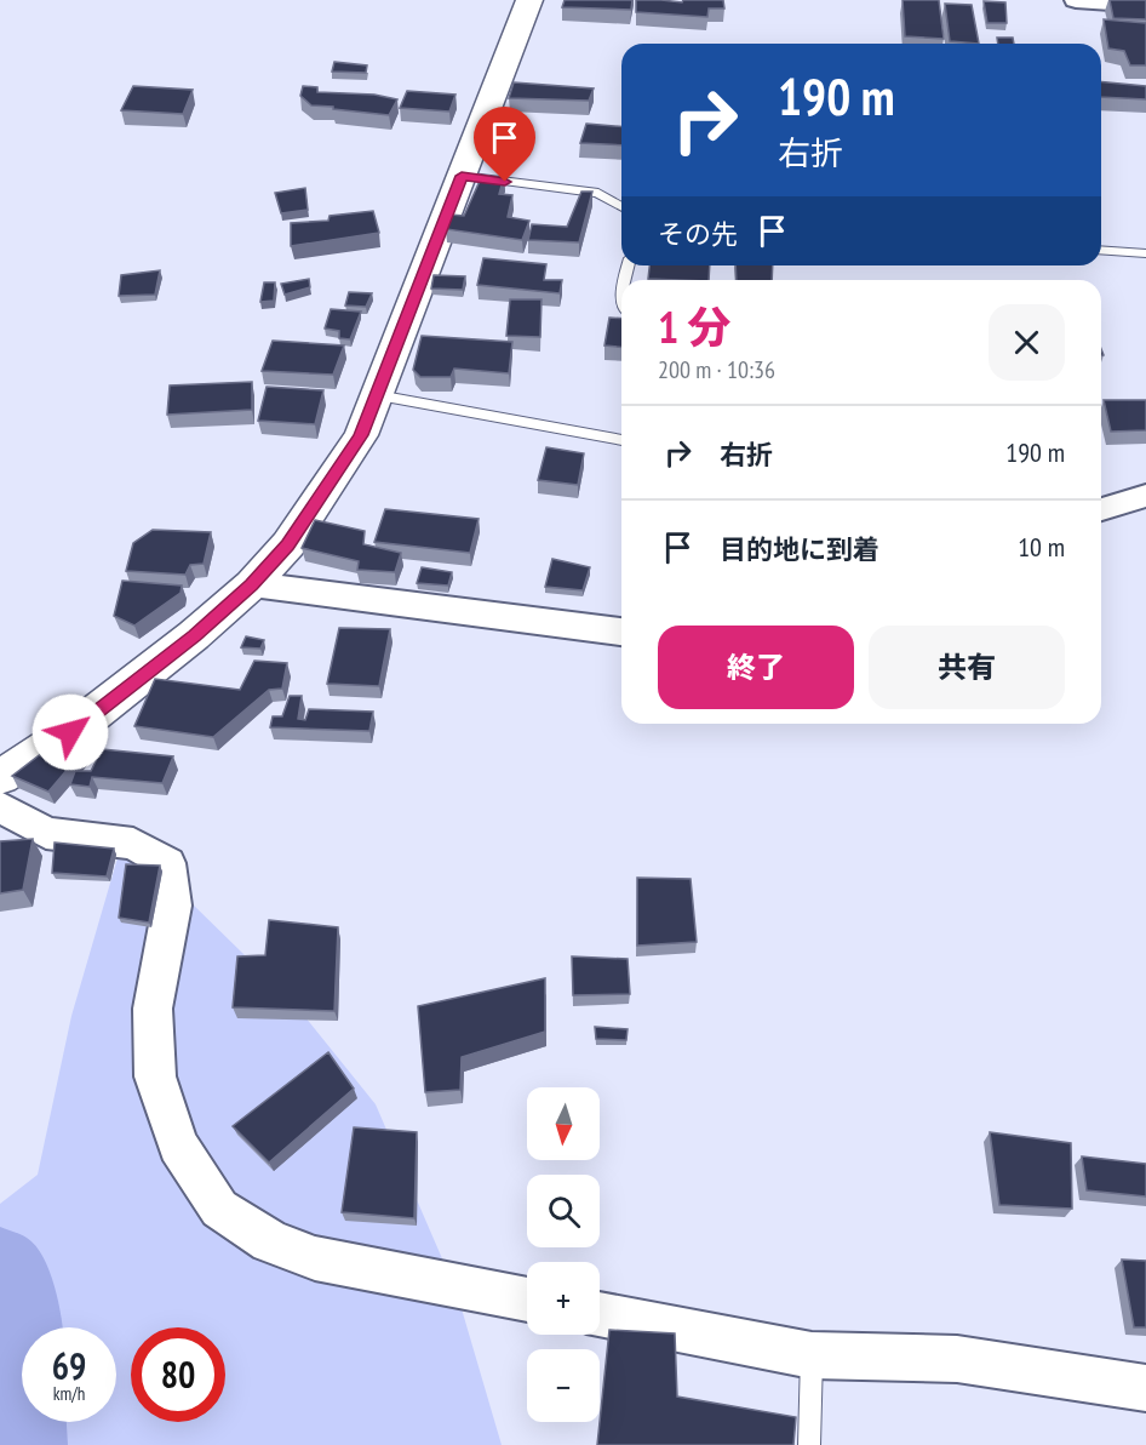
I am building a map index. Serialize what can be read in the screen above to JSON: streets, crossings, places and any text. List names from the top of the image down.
{
  "north": "bottom",
  "page": {
    "turn": ["190 m", "右折"],
    "then": "その先",
    "heading": ["1 分", "200 m · 10:36"],
    "list": [
      {
        "name": "右折",
        "value": "190 m"
      },
      {
        "name": "目的地に到着",
        "value": "10 m"
      }
    ],
    "buttons": ["終了", "共有"],
    "map_buttons": ["+", "−"],
    "speed": "69 km/h",
    "limit": "80"
  }
}
